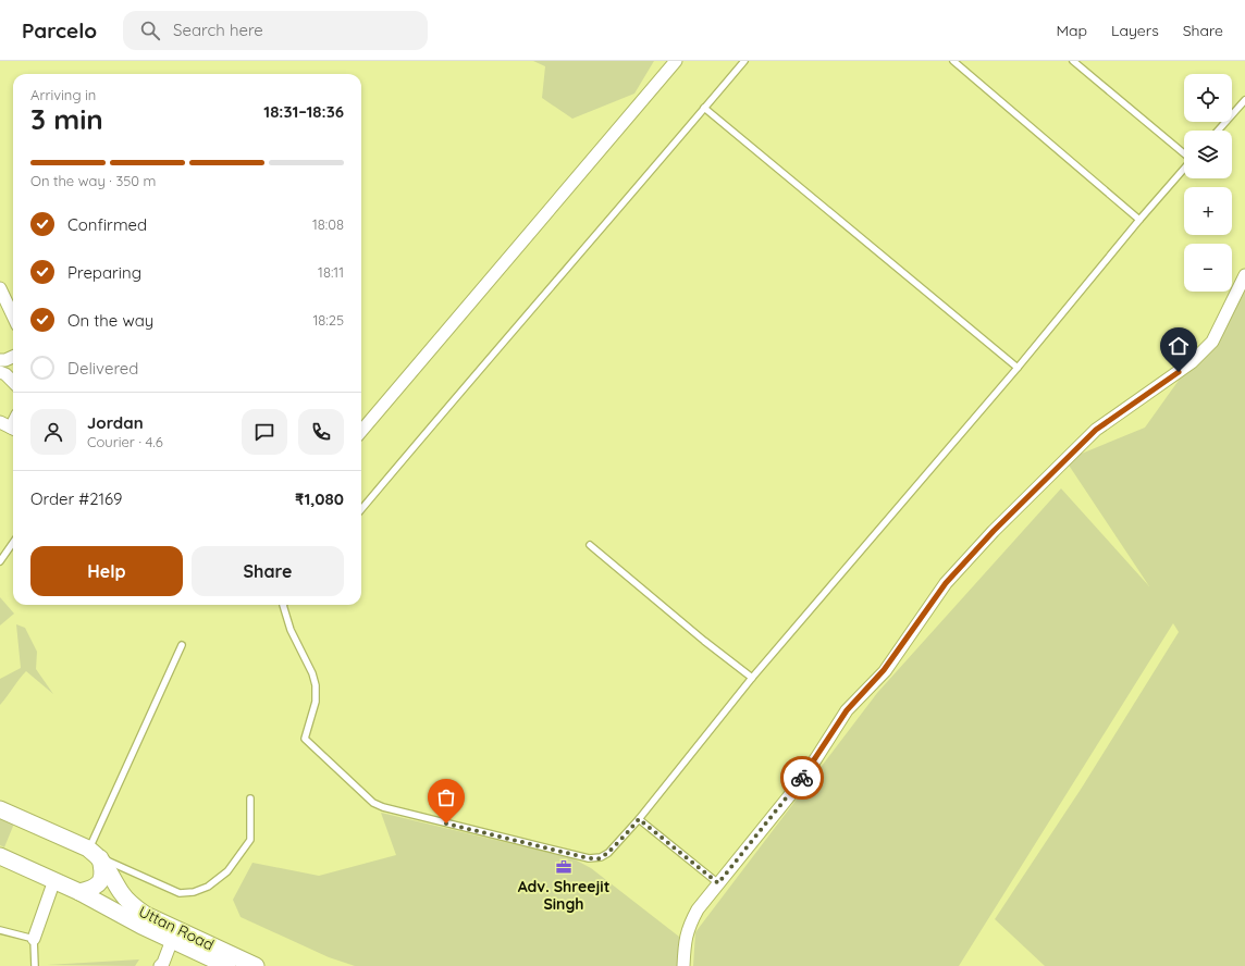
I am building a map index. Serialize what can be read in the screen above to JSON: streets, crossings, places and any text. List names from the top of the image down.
{
  "streets": {
    "main road": ["Uttan Road"]
  },
  "places": {
    "office": ["Adv. Shreejit Singh"]
  },
  "page": {
    "header": "Parcelo",
    "search": "Search here",
    "nav": ["Map", "Layers", "Share"],
    "map_buttons": ["+", "−"],
    "heading": ["3 min", "Arriving in", "18:31–18:36"],
    "panel": [
      "Jordan",
      "Courier · 4.6",
      "Order #2169",
      "₹1,080"
    ],
    "bar": "On the way · 350 m",
    "list": [
      ["Confirmed", "18:08"],
      ["Preparing", "18:11"],
      ["On the way", "18:25"],
      "Delivered"
    ],
    "buttons": ["Help", "Share"]
  }
}
